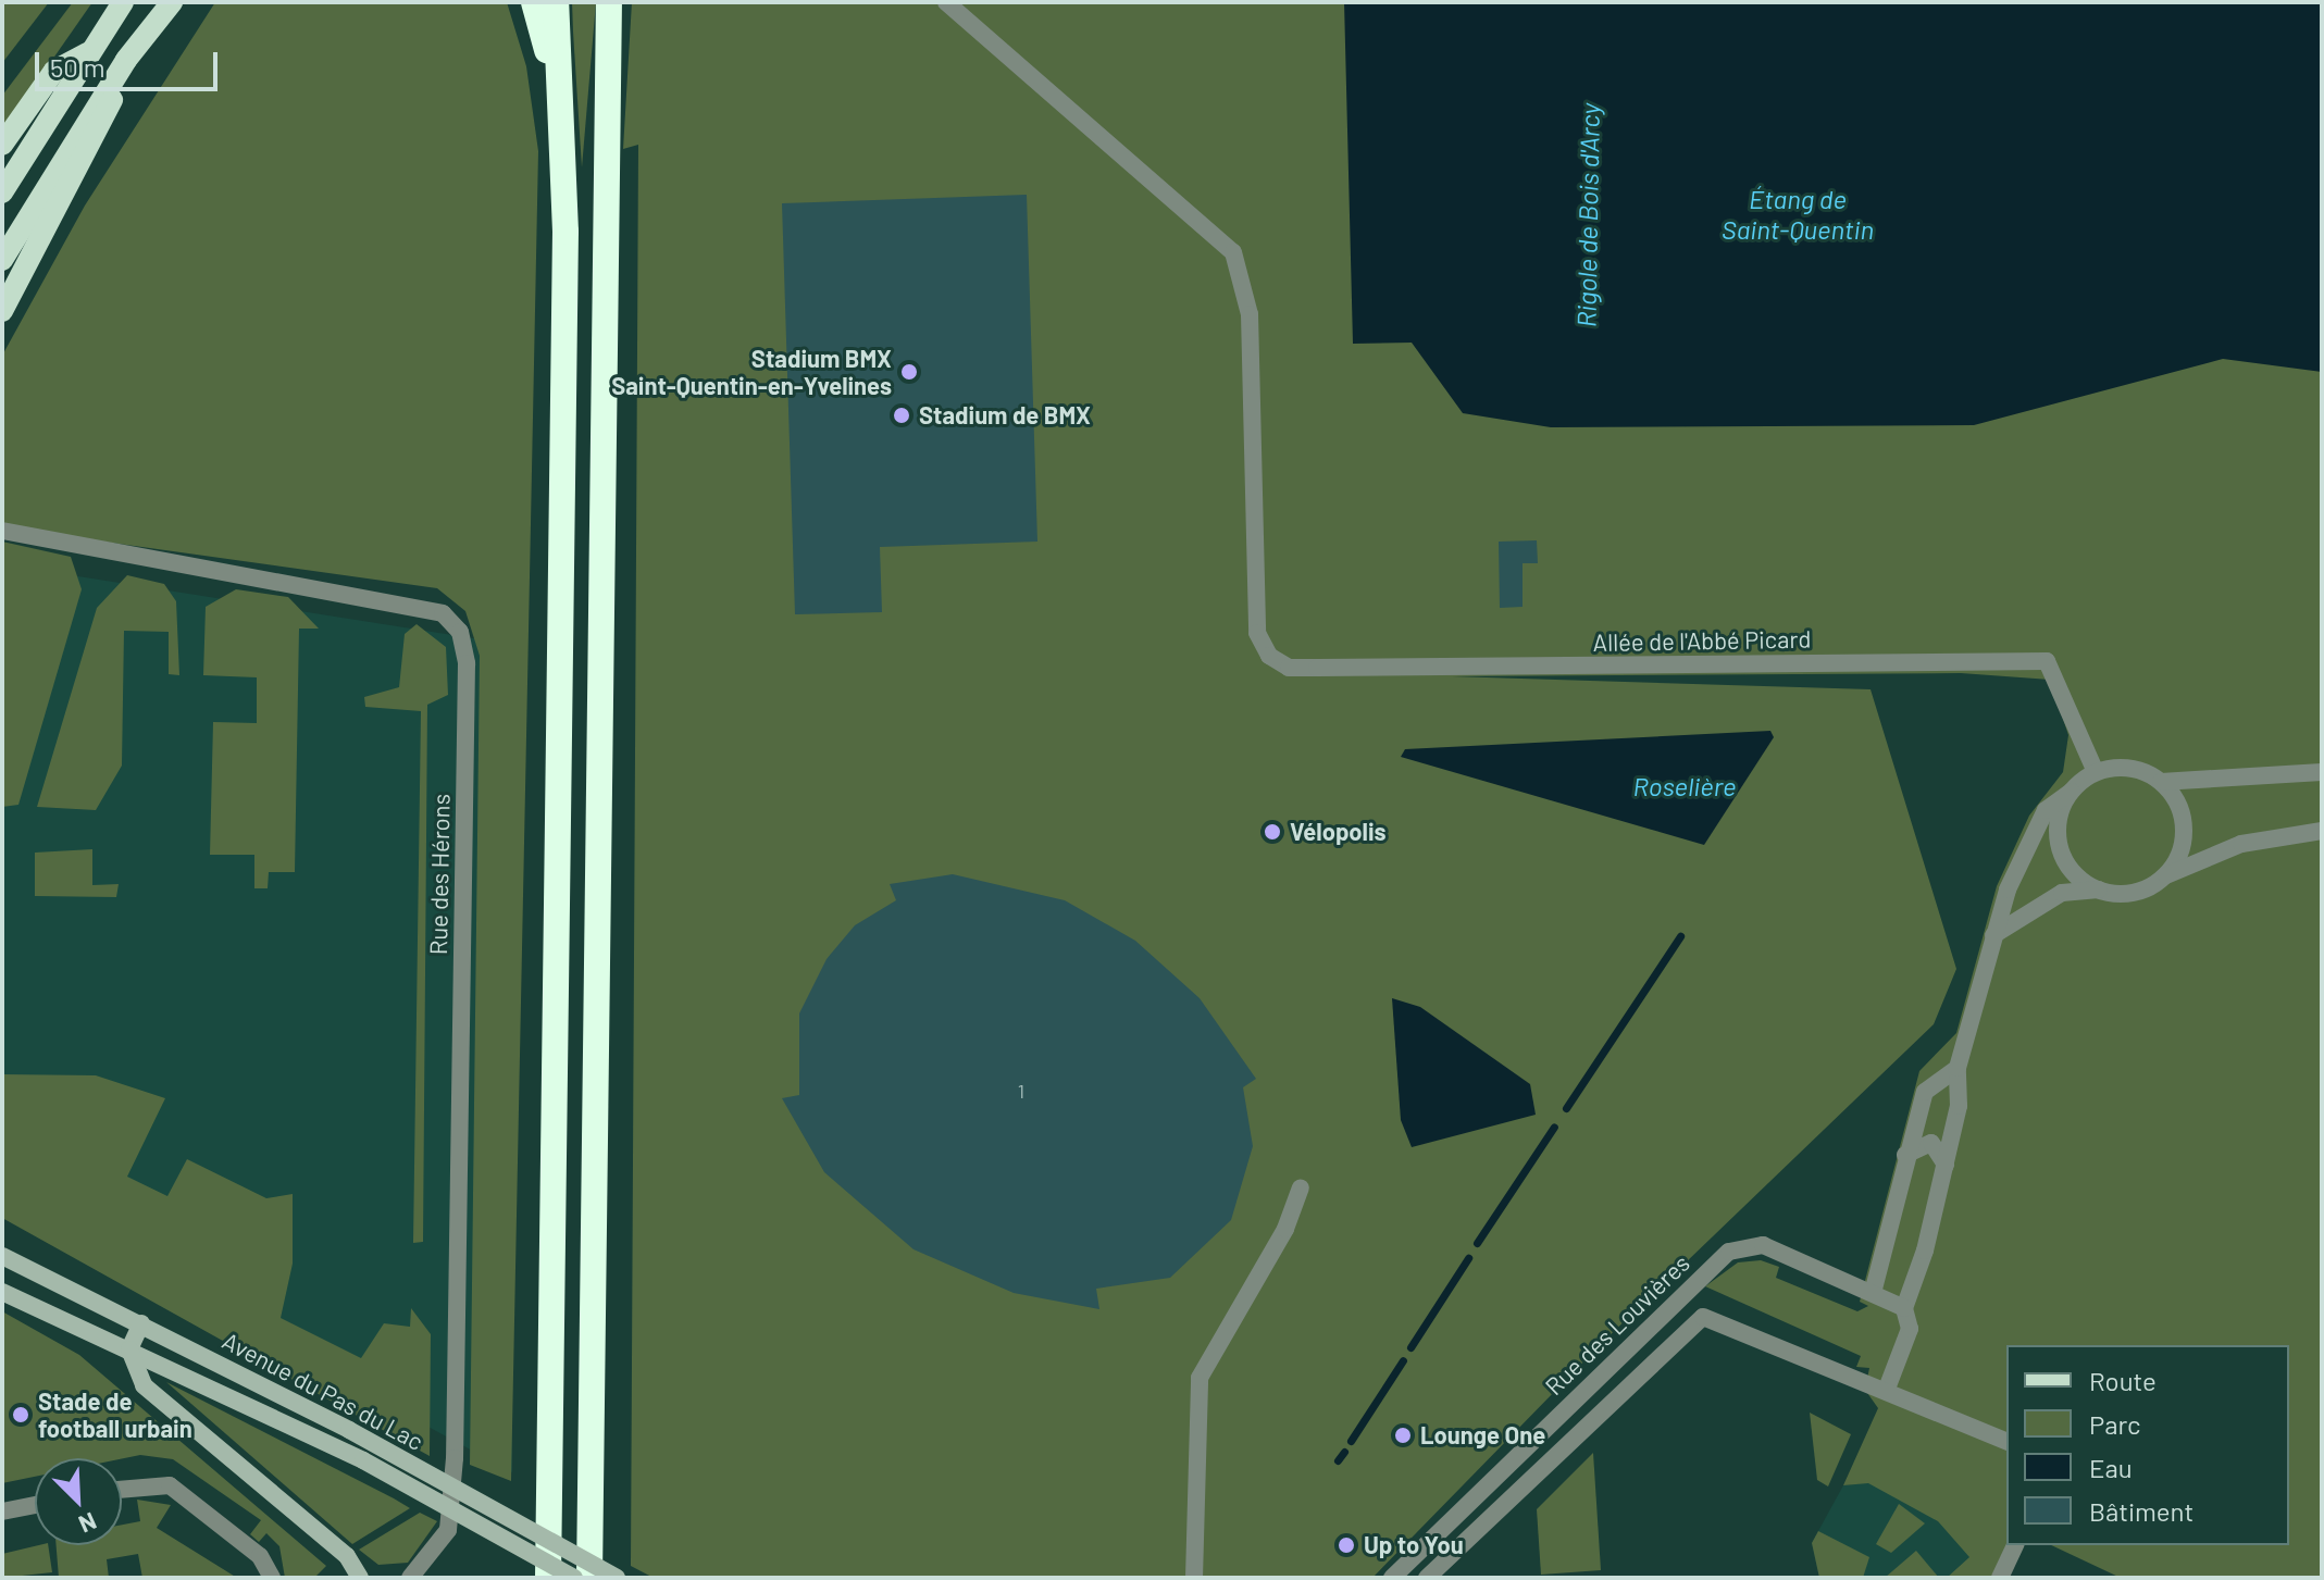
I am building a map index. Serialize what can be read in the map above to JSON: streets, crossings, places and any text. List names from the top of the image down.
{
  "streets": {
    "main road": ["Avenue du Pas du Lac"],
    "street": ["Allée de l'Abbé Picard", "Rue des Hérons", "Rue des Louvières"]
  },
  "water": ["Étang de Saint-Quentin", "Rigole de Bois d'Arcy", "Roselière"],
  "places": [
    "Stadium BMX Saint-Quentin-en-Yvelines",
    "Stadium de BMX",
    "Vélopolis",
    "Stade de football urbain",
    "Lounge One",
    "Up to You"
  ],
  "house_numbers": ["1"],
  "legend": [
    "Route",
    "Parc",
    "Eau",
    "Bâtiment"
  ],
  "scale_bar": "50 m",
  "north": "bottom right"
}
